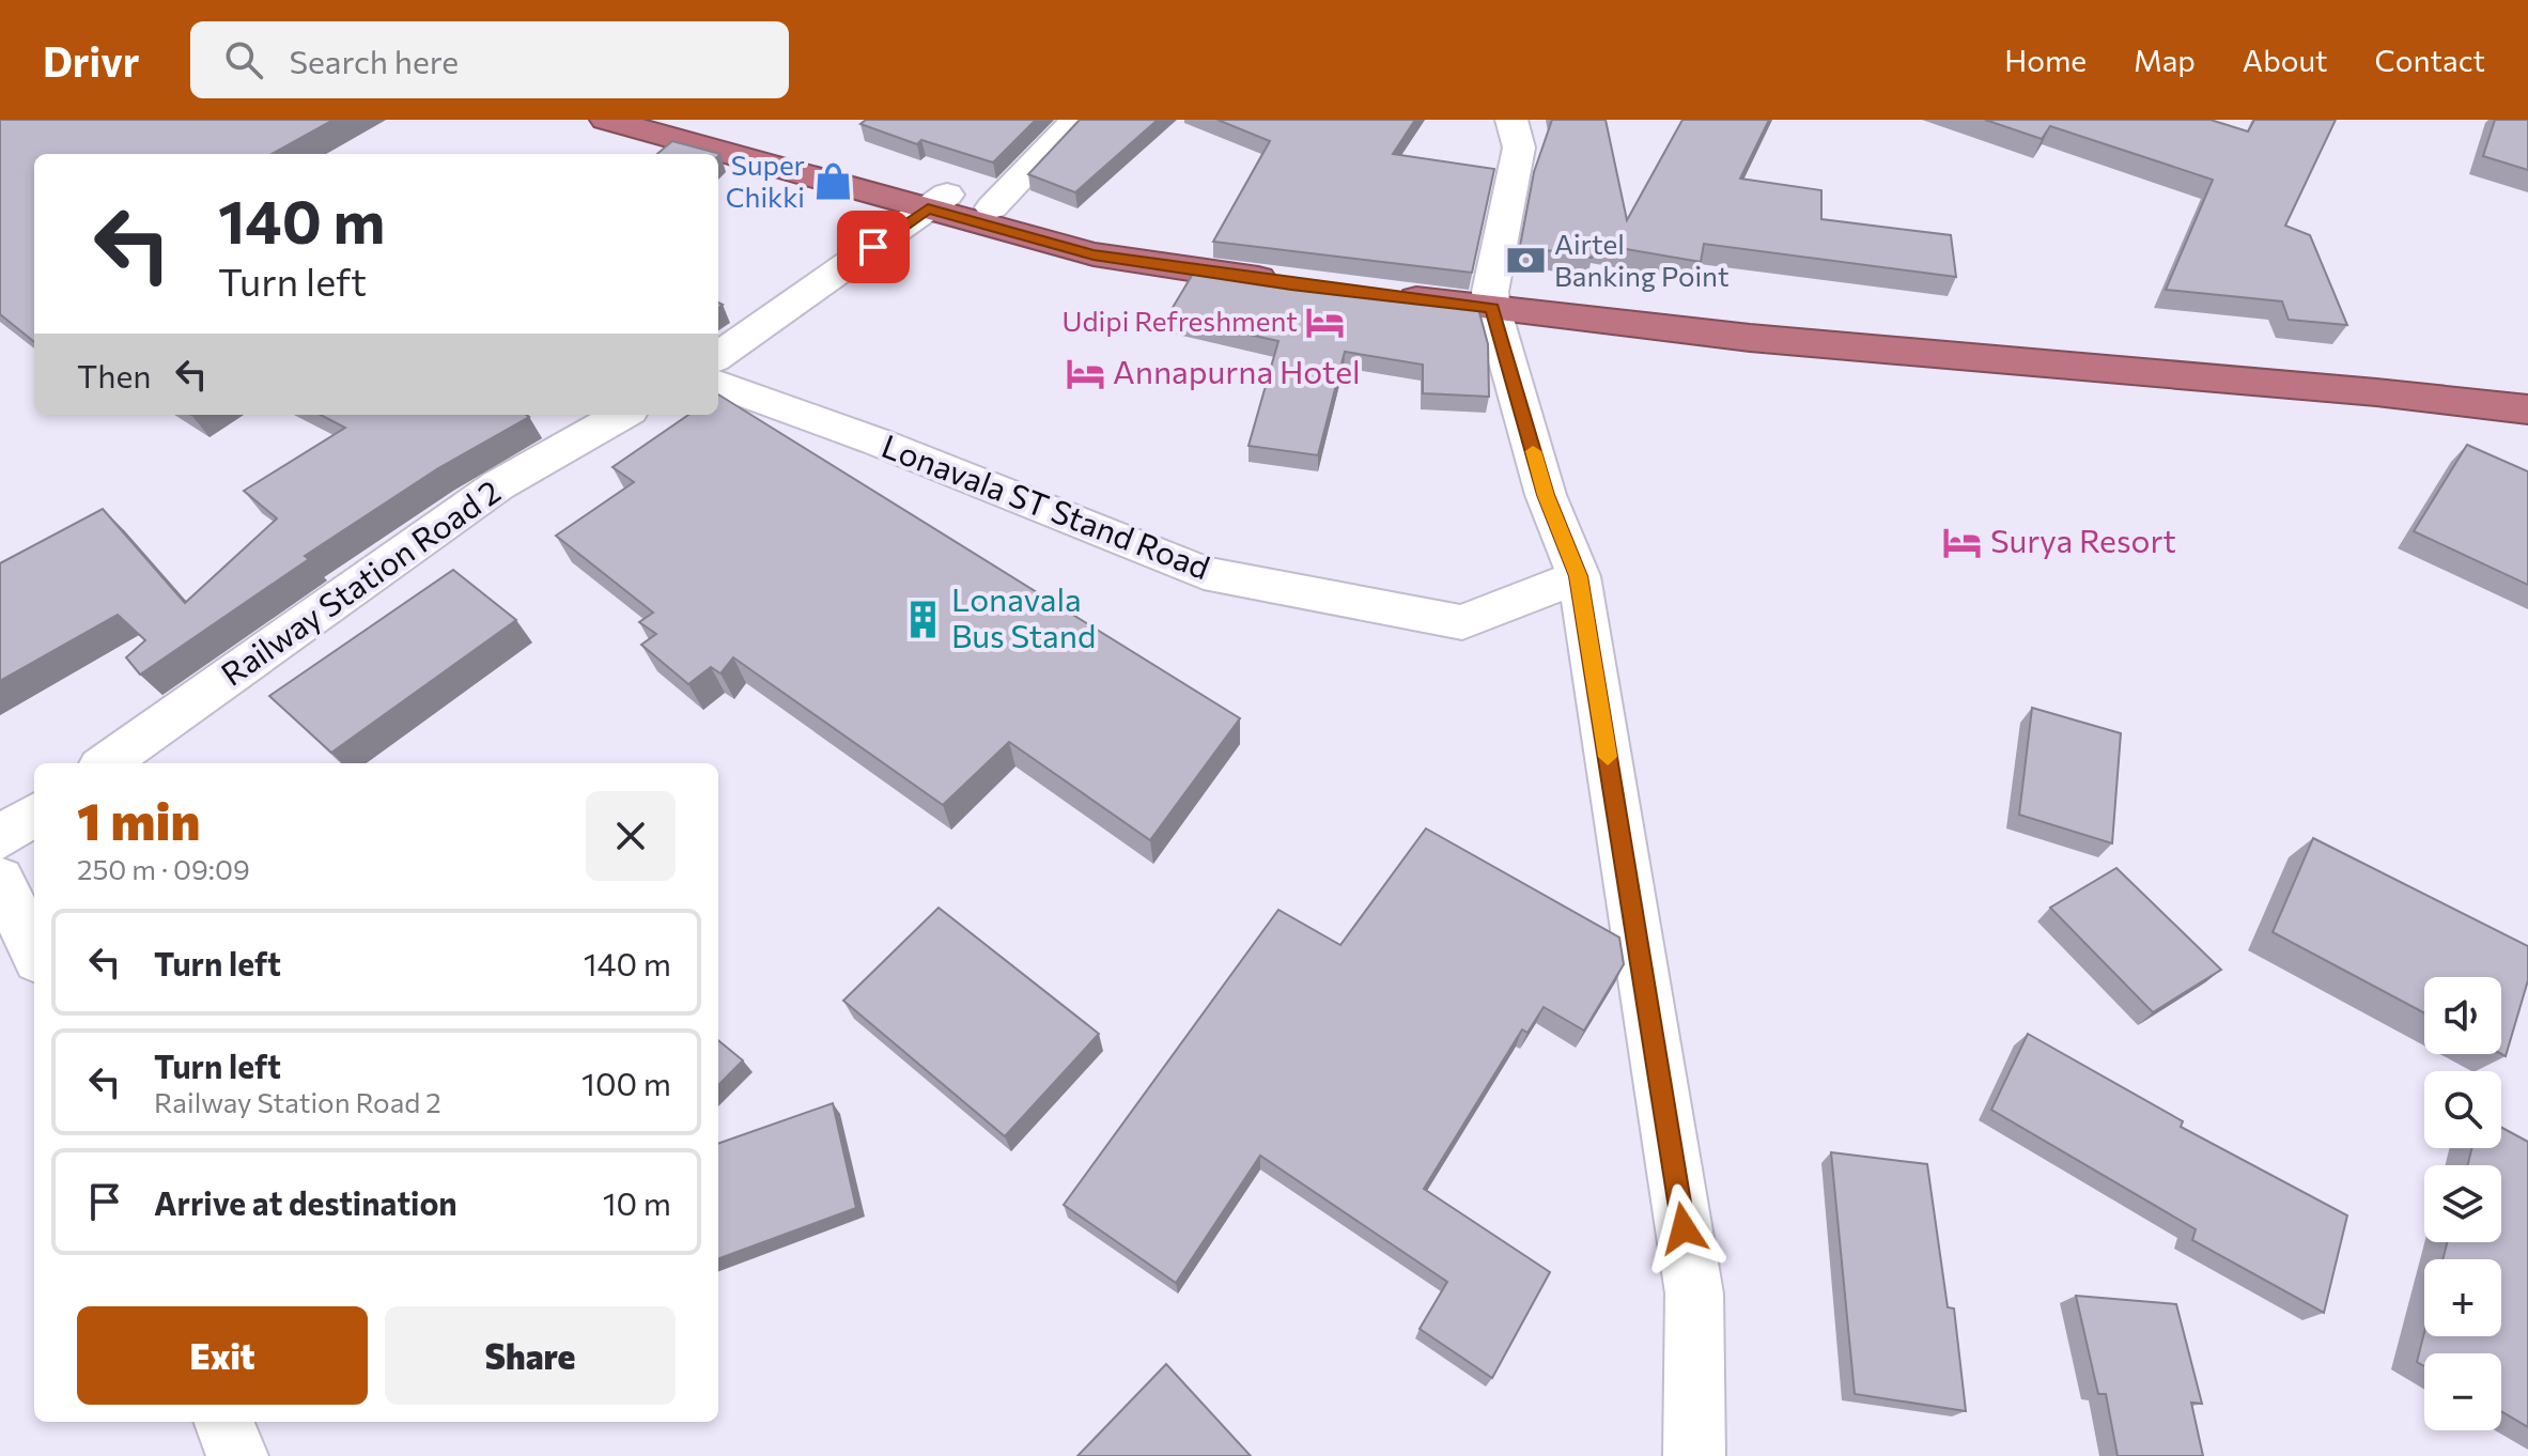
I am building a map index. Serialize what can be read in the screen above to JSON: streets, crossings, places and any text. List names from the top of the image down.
{
  "streets": {
    "street": ["Lonavala ST Stand Road", "Railway Station Road 2"]
  },
  "places": {
    "shop": ["Super Chikki"],
    "bank": ["Airtel Banking Point"],
    "hotel": ["Udipi Refreshment", "Annapurna Hotel", "Surya Resort"],
    "building": ["Lonavala Bus Stand"]
  },
  "page": {
    "header": "Drivr",
    "search": "Search here",
    "nav": [
      "Home",
      "Map",
      "About",
      "Contact"
    ],
    "turn": ["140 m", "Turn left"],
    "then": "Then",
    "heading": ["1 min", "250 m · 09:09"],
    "list": [
      {
        "name": "Turn left",
        "value": "140 m"
      },
      {
        "name": "Turn left",
        "note": "Railway Station Road 2",
        "value": "100 m"
      },
      {
        "name": "Arrive at destination",
        "value": "10 m"
      }
    ],
    "map_buttons": ["+", "−"],
    "buttons": ["Exit", "Share"]
  }
}
